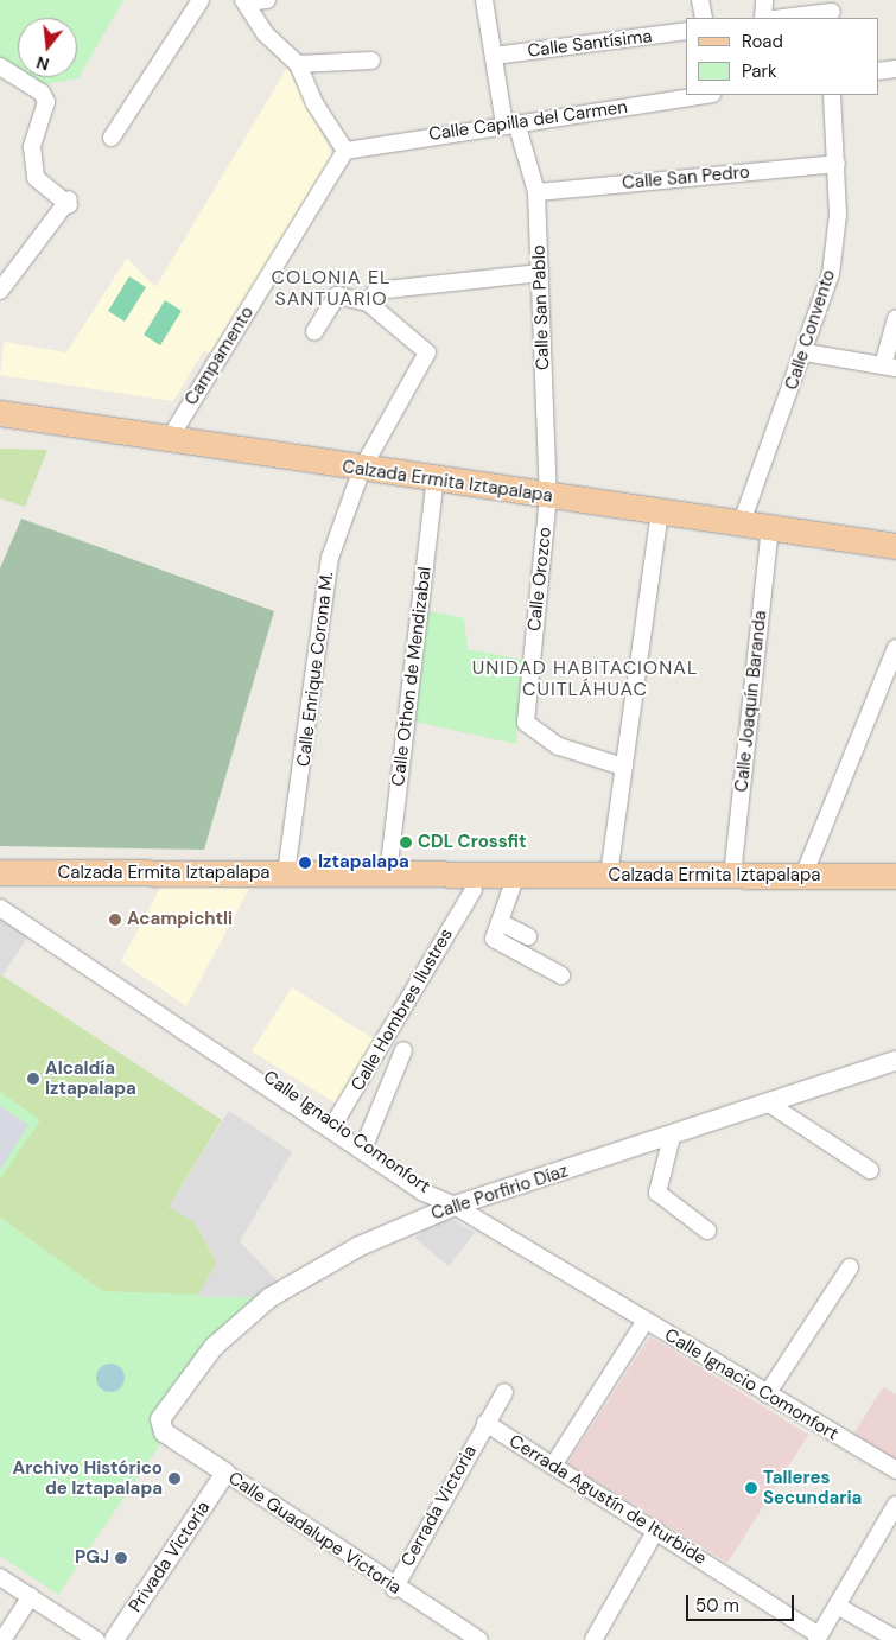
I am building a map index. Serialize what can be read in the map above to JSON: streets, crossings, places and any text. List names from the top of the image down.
{
  "streets": {
    "main road": ["Calzada Ermita Iztapalapa"],
    "street": [
      "Calle Santísima",
      "Calle Capilla del Carmen",
      "Calle San Pedro",
      "Calle San Pablo",
      "Calle Convento",
      "Campamento",
      "Calle Orozco",
      "Calle Enrique Corona M.",
      "Calle Othon de Mendizabal",
      "Calle Joaquín Baranda",
      "Calle Hombres Ilustres",
      "Calle Ignacio Comonfort",
      "Calle Porfirio Díaz",
      "Cerrada Agustín de Iturbide",
      "Cerrada Victoria",
      "Calle Guadalupe Victoria",
      "Privada Victoria"
    ]
  },
  "crossings": [
    ["Calle Santísima", "Calle San Pablo"],
    ["Calle Capilla del Carmen", "Calle San Pablo"],
    ["Calle Capilla del Carmen", "Campamento"],
    ["Calle San Pedro", "Calle San Pablo"],
    ["Calle San Pedro", "Calle Convento"],
    ["Calle San Pablo", "Calzada Ermita Iztapalapa"],
    ["Calle San Pablo", "Calle Orozco"],
    ["Calle Convento", "Calzada Ermita Iztapalapa"],
    ["Campamento", "Calzada Ermita Iztapalapa"],
    ["Calzada Ermita Iztapalapa", "Calle Orozco"],
    ["Calzada Ermita Iztapalapa", "Calle Enrique Corona M."],
    ["Calzada Ermita Iztapalapa", "Calle Othon de Mendizabal"],
    ["Calzada Ermita Iztapalapa", "Calle Joaquín Baranda"],
    ["Calle Hombres Ilustres", "Calle Ignacio Comonfort"],
    ["Calle Ignacio Comonfort", "Calle Porfirio Díaz"],
    ["Calle Porfirio Díaz", "Calle Guadalupe Victoria"],
    ["Cerrada Agustín de Iturbide", "Cerrada Victoria"],
    ["Cerrada Victoria", "Calle Guadalupe Victoria"],
    ["Calle Guadalupe Victoria", "Privada Victoria"]
  ],
  "districts": ["COLONIA EL SANTUARIO", "UNIDAD HABITACIONAL CUITLÁHUAC"],
  "places": [
    "CDL Crossfit",
    "Iztapalapa",
    "Acampichtli",
    "Alcaldía Iztapalapa",
    "Archivo Histórico de Iztapalapa",
    "Talleres Secundaria",
    "PGJ"
  ],
  "legend": ["Road", "Park"],
  "scale_bar": "50 m",
  "north": "bottom"
}
